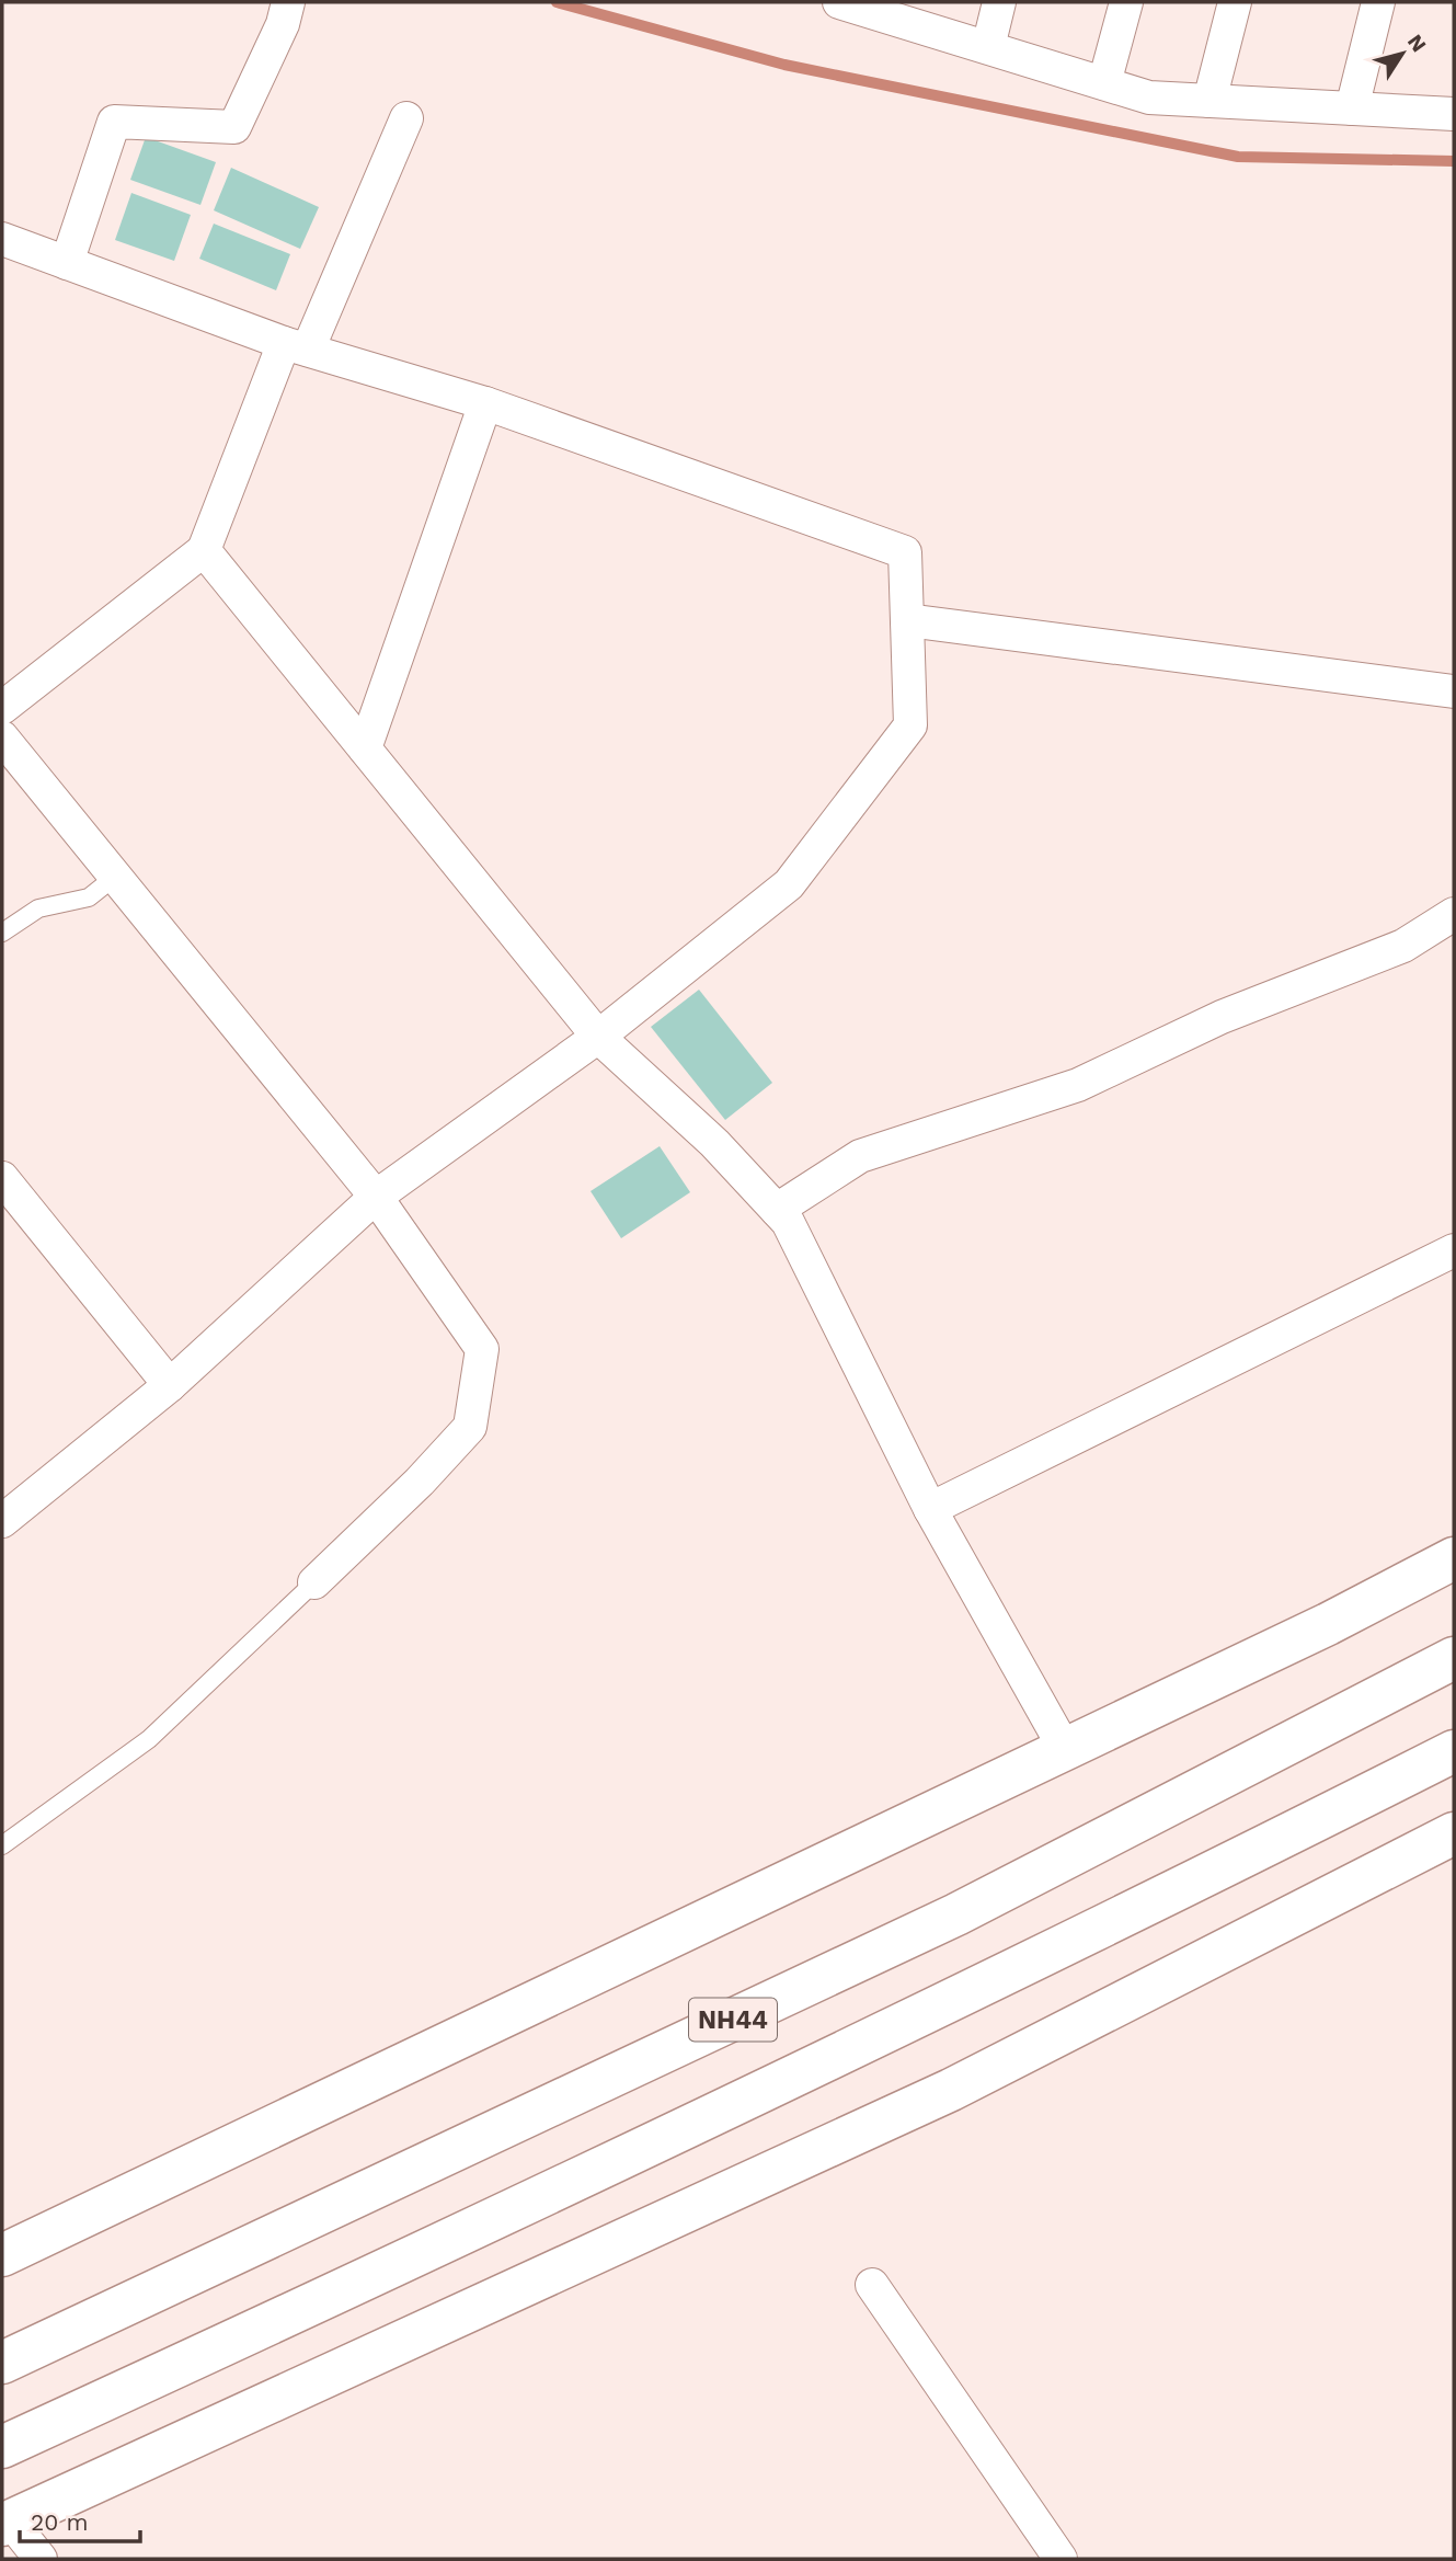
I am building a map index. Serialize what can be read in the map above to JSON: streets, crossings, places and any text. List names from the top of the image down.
{
  "streets": {
    "main road": ["NH44"]
  },
  "scale_bar": "20 m",
  "north": "top right"
}
